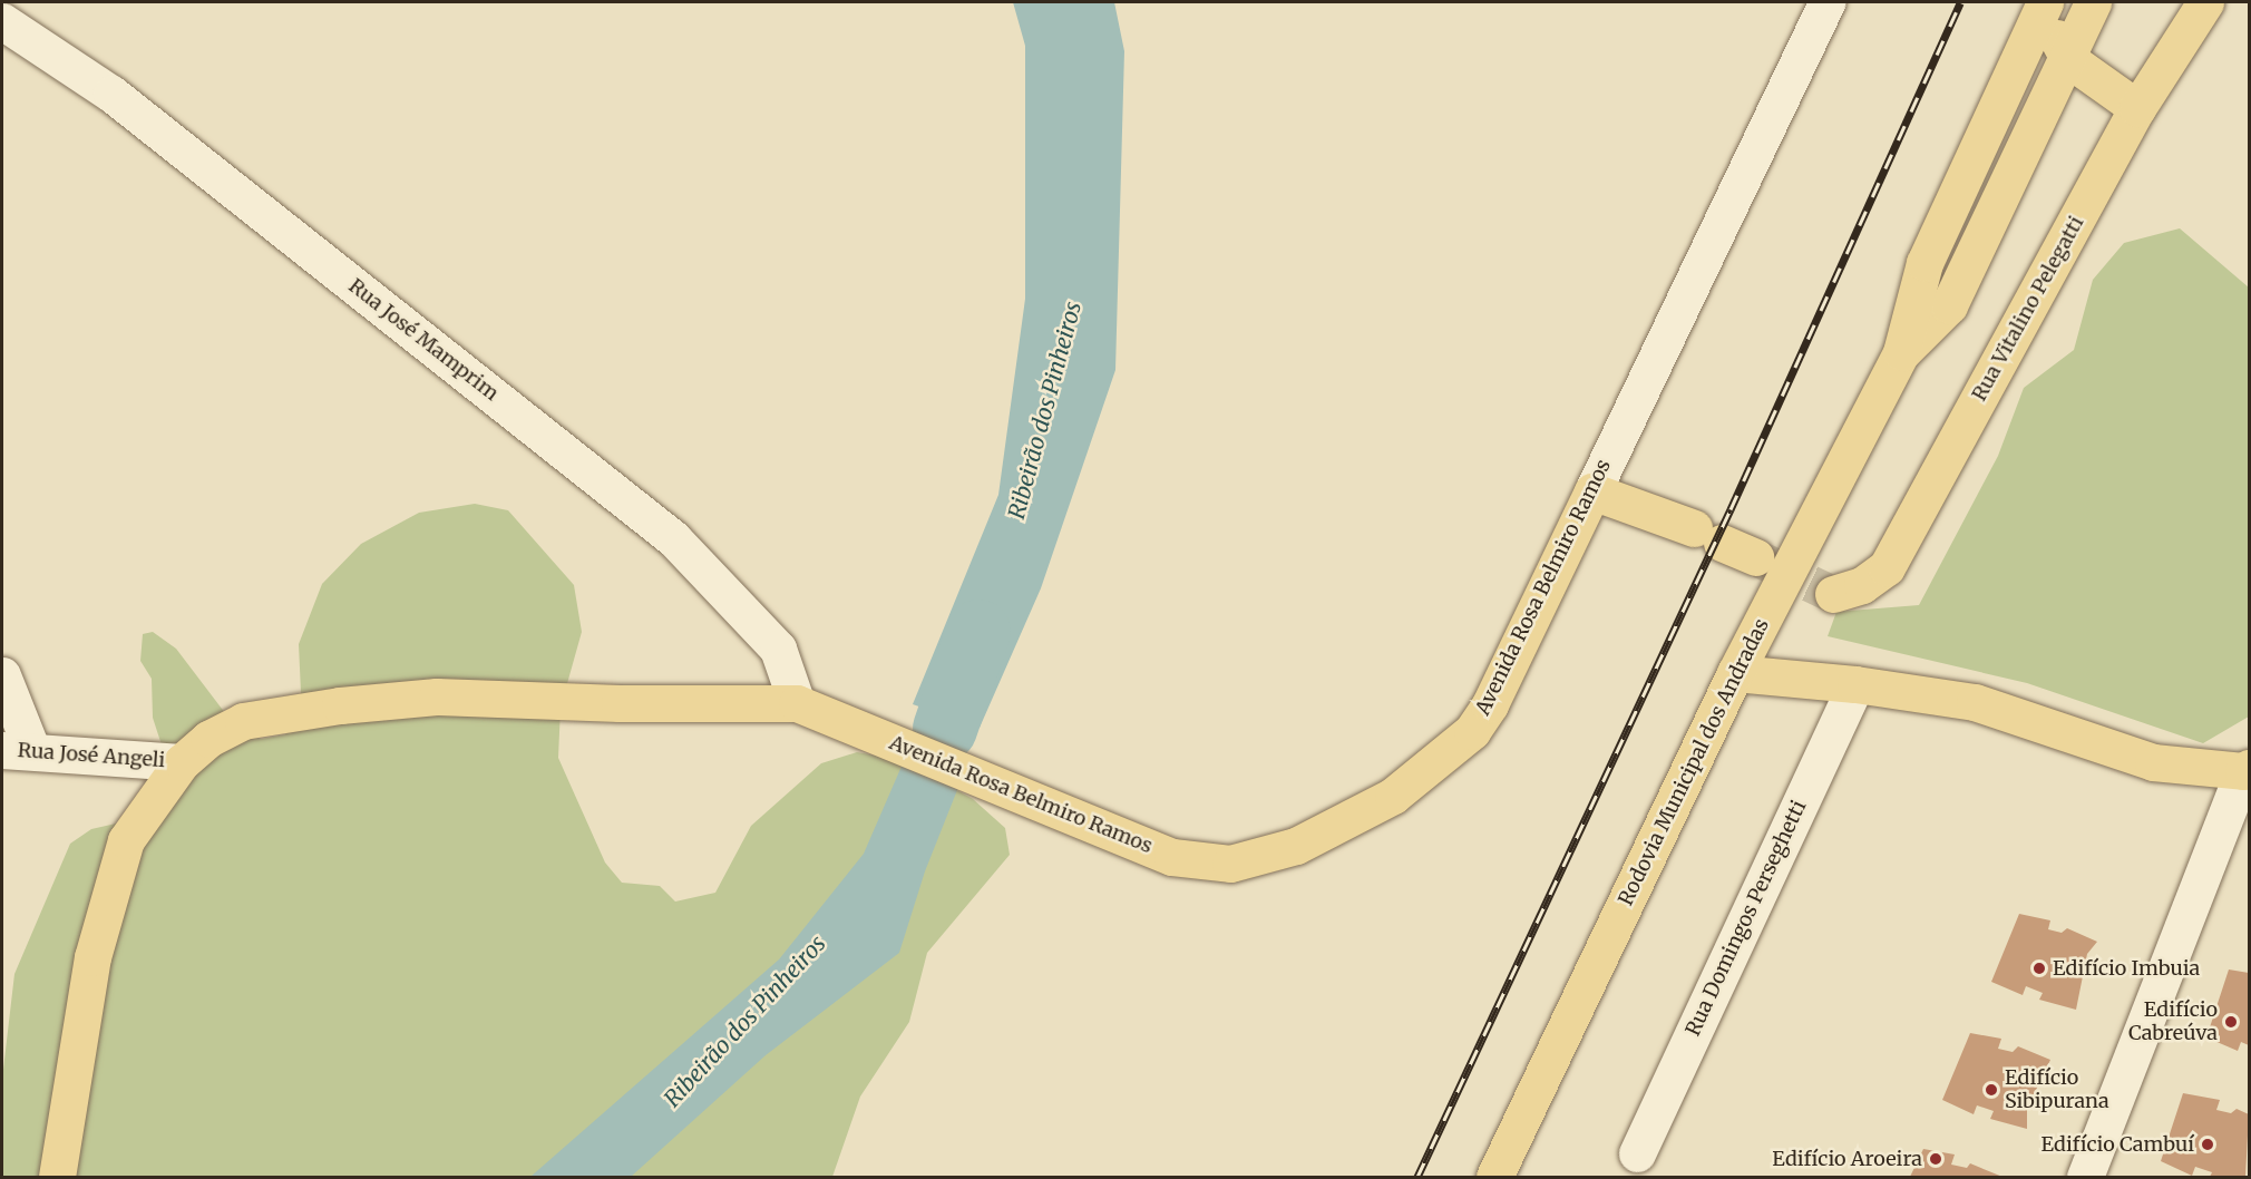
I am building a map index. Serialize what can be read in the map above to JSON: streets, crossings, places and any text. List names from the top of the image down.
{
  "streets": {
    "main road": ["Rua Vitalino Pelegatti", "Avenida Rosa Belmiro Ramos", "Rodovia Municipal dos Andradas"],
    "street": ["Rua José Mamprim", "Rua José Angeli", "Rua Domingos Perseghetti"]
  },
  "crossings": [
    ["Rua José Mamprim", "Avenida Rosa Belmiro Ramos"],
    ["Avenida Rosa Belmiro Ramos", "Rua José Angeli"]
  ],
  "water": ["Ribeirão dos Pinheiros"],
  "places": [
    "Edifício Imbuia",
    "Edifício Cabreúva",
    "Edifício Sibipurana",
    "Edifício Cambuí",
    "Edifício Aroeira"
  ]
}
